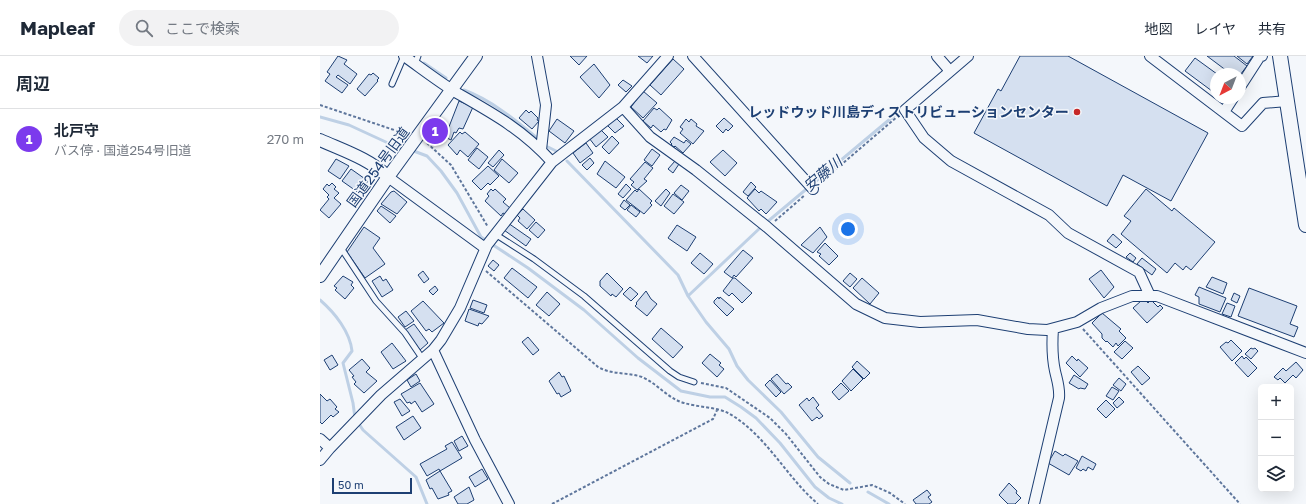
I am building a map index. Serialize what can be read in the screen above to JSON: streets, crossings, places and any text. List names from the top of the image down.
{
  "streets": {
    "street": ["国道254号旧道"]
  },
  "water": ["安藤川"],
  "places": ["レッドウッド川島ディストリビューションセンター"],
  "scale_bar": "50 m",
  "north": "bottom left",
  "page": {
    "header": "Mapleaf",
    "search": "ここで検索",
    "nav": ["地図", "レイヤ", "共有"],
    "heading": "周辺",
    "list": [
      {
        "mark": "1",
        "name": "北戸守",
        "note": "バス停 · 国道254号旧道",
        "value": "270 m"
      }
    ],
    "pins": "1",
    "map_buttons": ["+", "−"],
    "scale": "50 m"
  }
}
